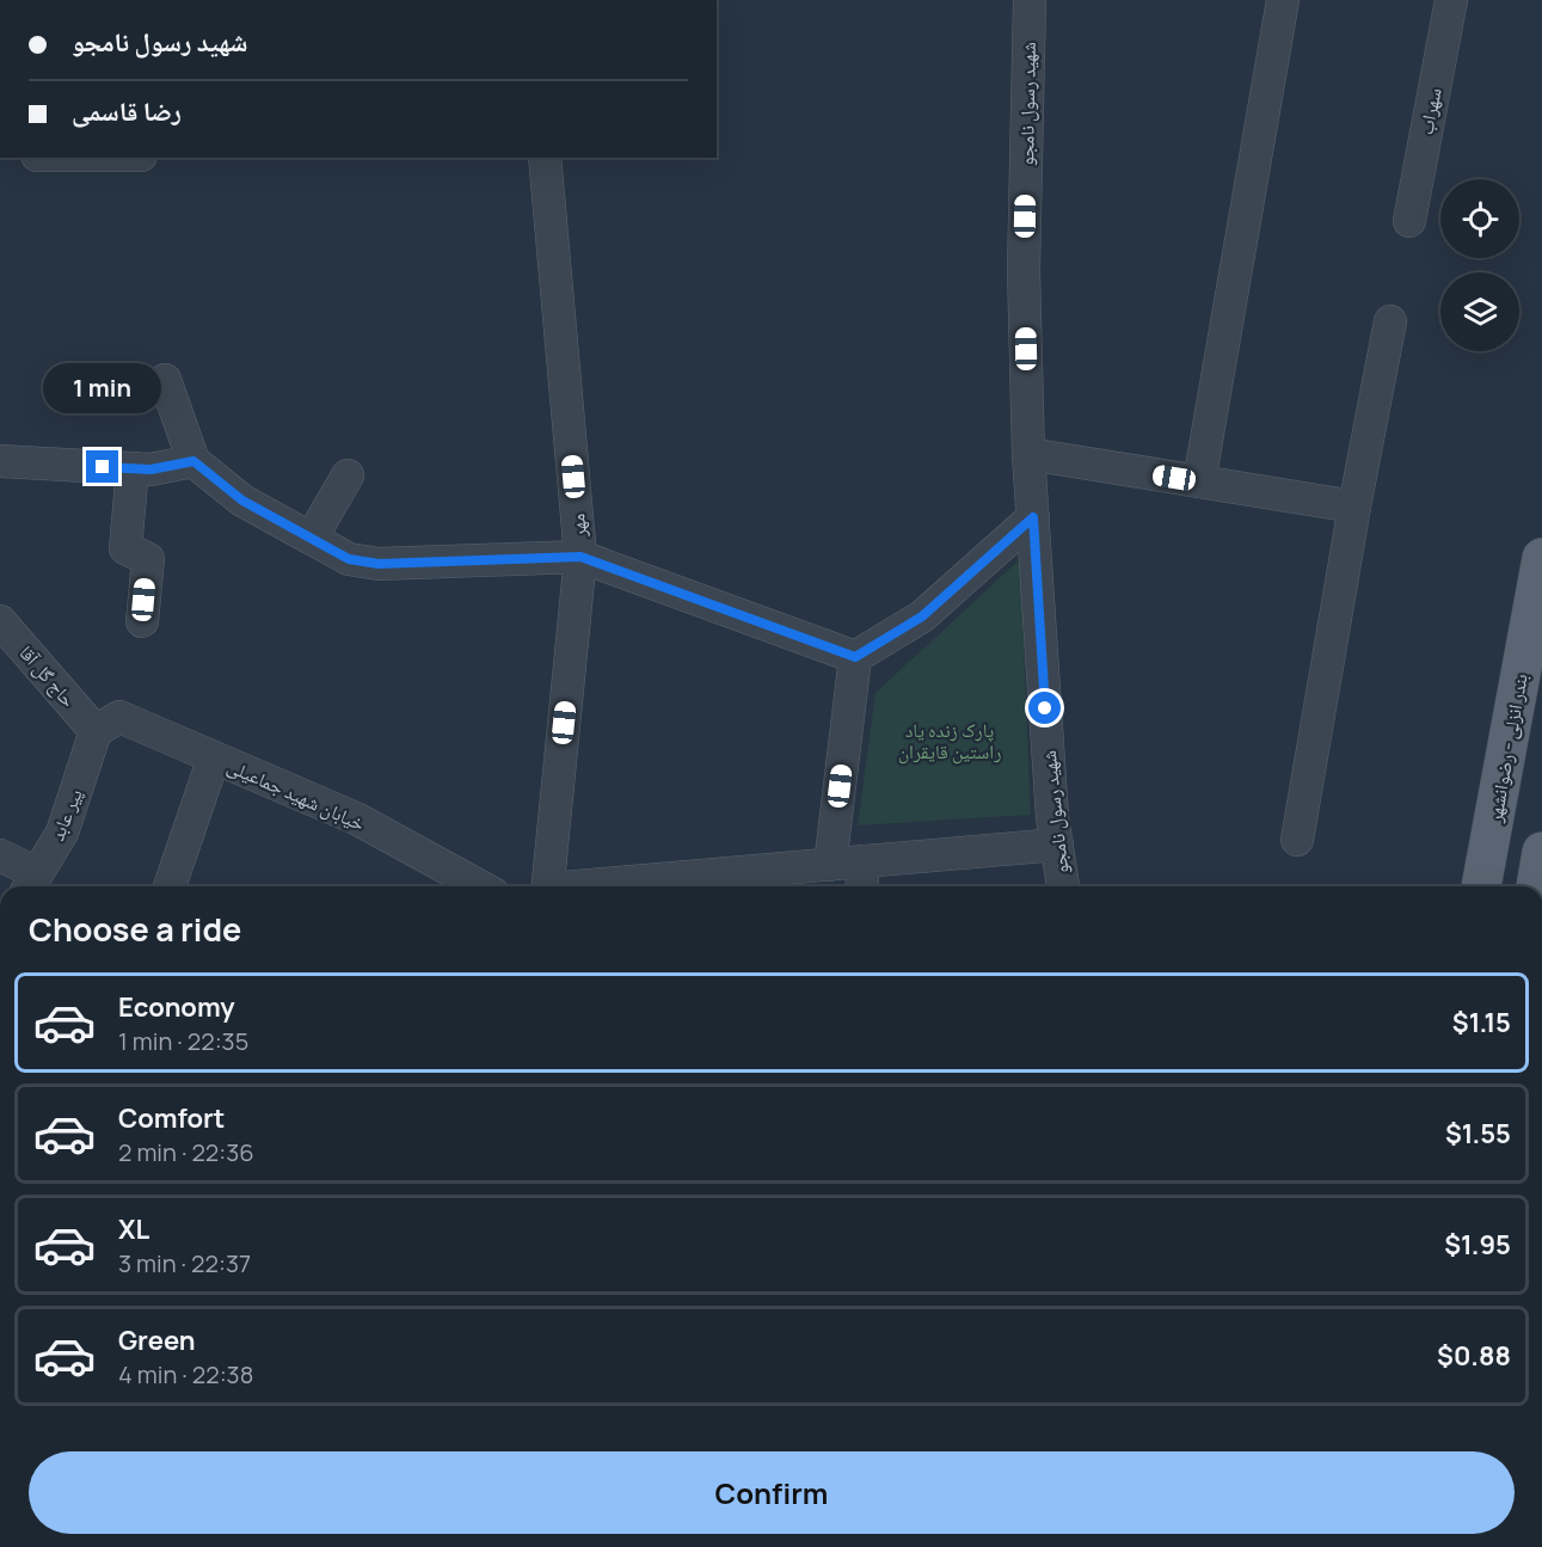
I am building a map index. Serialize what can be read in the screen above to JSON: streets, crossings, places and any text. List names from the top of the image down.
{
  "streets": {
    "main road": ["بندر انزلی - رضوانشهر"],
    "street": [
      "شهید رسول نامجو",
      "سهراب",
      "مهر",
      "حاج گل آقا",
      "خیابان شهید جماعیلی",
      "پیر عابد"
    ]
  },
  "crossings": [
    ["حاج گل آقا", "خیابان شهید جماعیلی"],
    ["حاج گل آقا", "پیر عابد"],
    ["خیابان شهید جماعیلی", "پیر عابد"]
  ],
  "parks": ["پارک زنده یاد راستین قایقران"],
  "page": {
    "banner": ["شهید رسول نامجو", "رضا قاسمی"],
    "bubble": "1 min",
    "heading": "Choose a ride",
    "list": [
      {
        "name": "Economy",
        "note": "1 min · 22:35",
        "value": "$1.15"
      },
      {
        "name": "Comfort",
        "note": "2 min · 22:36",
        "value": "$1.55"
      },
      {
        "name": "XL",
        "note": "3 min · 22:37",
        "value": "$1.95"
      },
      {
        "name": "Green",
        "note": "4 min · 22:38",
        "value": "$0.88"
      }
    ],
    "buttons": "Confirm"
  }
}
